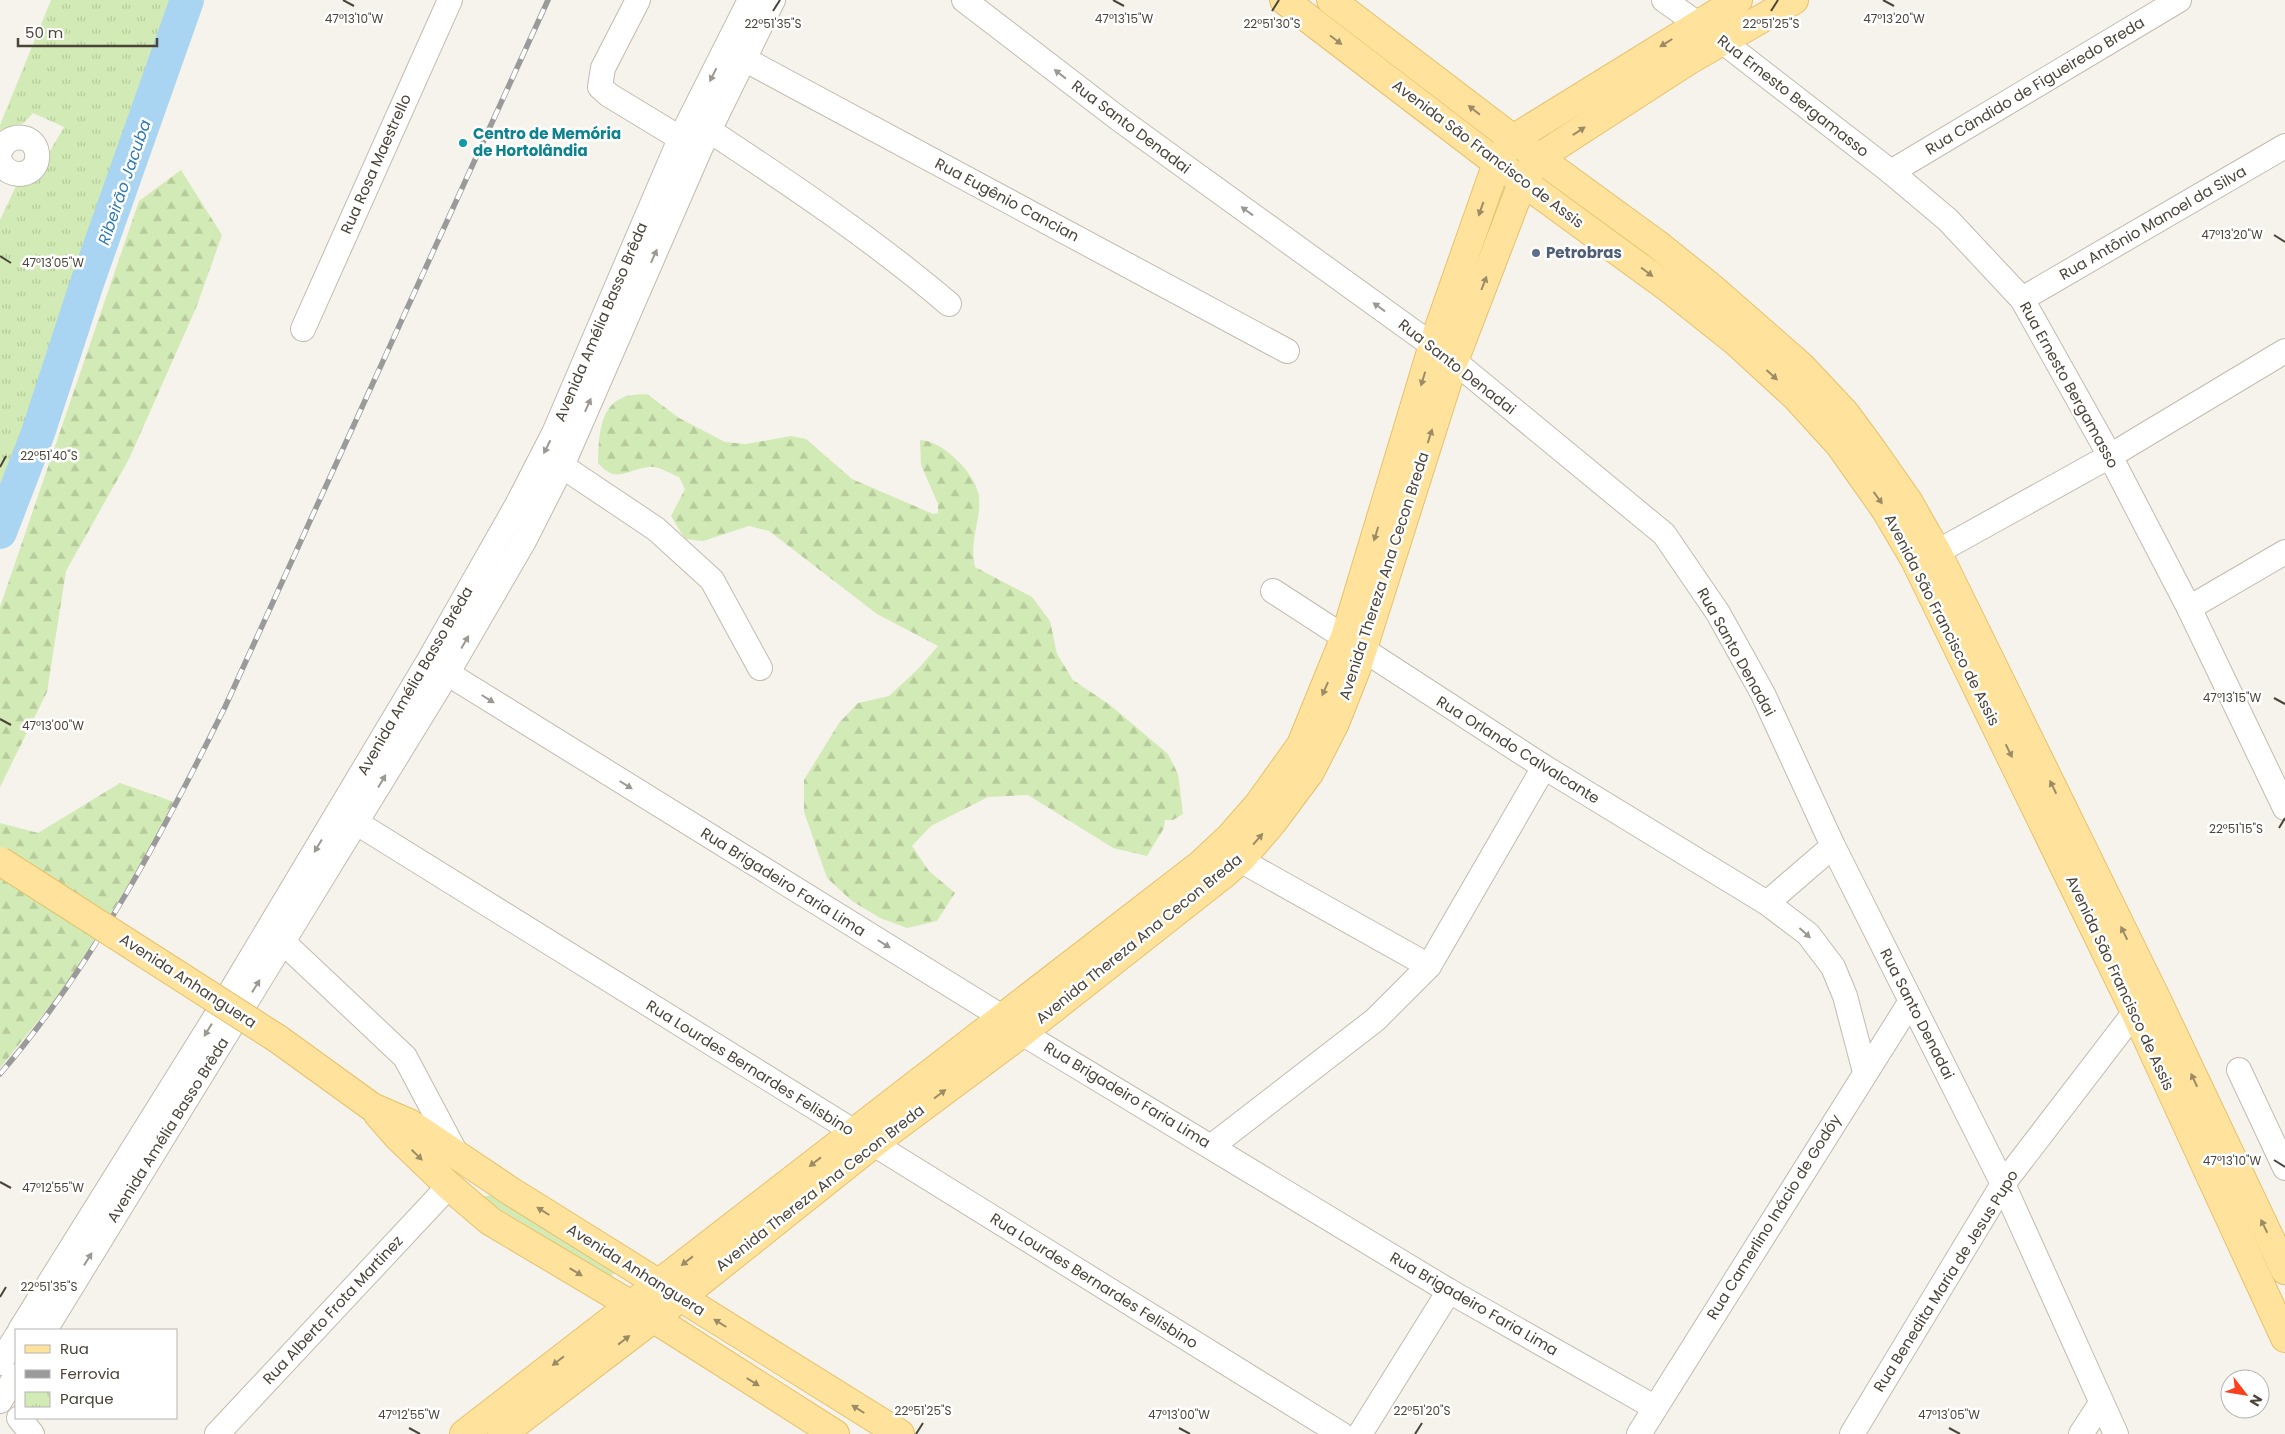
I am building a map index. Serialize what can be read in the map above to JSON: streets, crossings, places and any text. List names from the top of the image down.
{
  "streets": {
    "main road": ["Avenida São Francisco de Assis", "Avenida Thereza Ana Cecon Breda", "Avenida Anhanguera"],
    "street": [
      "Rua Cândido de Figueiredo Breda",
      "Rua Ernesto Bergamasso",
      "Rua Santo Denadai",
      "Rua Rosa Maestrello",
      "Rua Eugênio Cancian",
      "Rua Antônio Manoel da Silva",
      "Avenida Amélia Basso Brêda",
      "Rua Orlando Calvalcante",
      "Rua Brigadeiro Faria Lima",
      "Rua Lourdes Bernardes Felisbino",
      "Rua Camerlino Inácio de Godóy",
      "Rua Benedita Maria de Jesus Pupo",
      "Rua Alberto Frota Martinez"
    ]
  },
  "crossings": [
    ["Rua Cândido de Figueiredo Breda", "Rua Ernesto Bergamasso"],
    ["Rua Ernesto Bergamasso", "Rua Antônio Manoel da Silva"],
    ["Rua Ernesto Bergamasso", "Avenida Thereza Ana Cecon Breda"],
    ["Rua Santo Denadai", "Avenida Thereza Ana Cecon Breda"],
    ["Rua Santo Denadai", "Rua Camerlino Inácio de Godóy"],
    ["Rua Santo Denadai", "Rua Benedita Maria de Jesus Pupo"],
    ["Avenida São Francisco de Assis", "Avenida Thereza Ana Cecon Breda"],
    ["Avenida São Francisco de Assis", "Rua Benedita Maria de Jesus Pupo"],
    ["Rua Eugênio Cancian", "Avenida Amélia Basso Brêda"],
    ["Avenida Amélia Basso Brêda", "Rua Brigadeiro Faria Lima"],
    ["Avenida Amélia Basso Brêda", "Rua Lourdes Bernardes Felisbino"],
    ["Avenida Thereza Ana Cecon Breda", "Rua Orlando Calvalcante"],
    ["Avenida Thereza Ana Cecon Breda", "Rua Brigadeiro Faria Lima"],
    ["Avenida Thereza Ana Cecon Breda", "Avenida Anhanguera"],
    ["Avenida Thereza Ana Cecon Breda", "Rua Lourdes Bernardes Felisbino"],
    ["Rua Orlando Calvalcante", "Rua Camerlino Inácio de Godóy"],
    ["Rua Brigadeiro Faria Lima", "Rua Camerlino Inácio de Godóy"],
    ["Avenida Anhanguera", "Rua Alberto Frota Martinez"]
  ],
  "one_way": ["Rua Brigadeiro Faria Lima"],
  "water": ["Ribeirão Jacuba"],
  "places": ["Centro de Memória de Hortolândia", "Petrobras"],
  "legend": ["Rua", "Ferrovia", "Parque"],
  "scale_bar": "50 m",
  "north": "bottom right",
  "coordinates": [
    "47°13'10\"W",
    "47°13'15\"W",
    "47°13'20\"W",
    "22°51'35\"S",
    "22°51'30\"S",
    "22°51'25\"S",
    "47°13'05\"W",
    "22°51'40\"S",
    "47°13'00\"W",
    "22°51'15\"S",
    "47°12'55\"W",
    "22°51'20\"S"
  ]
}
